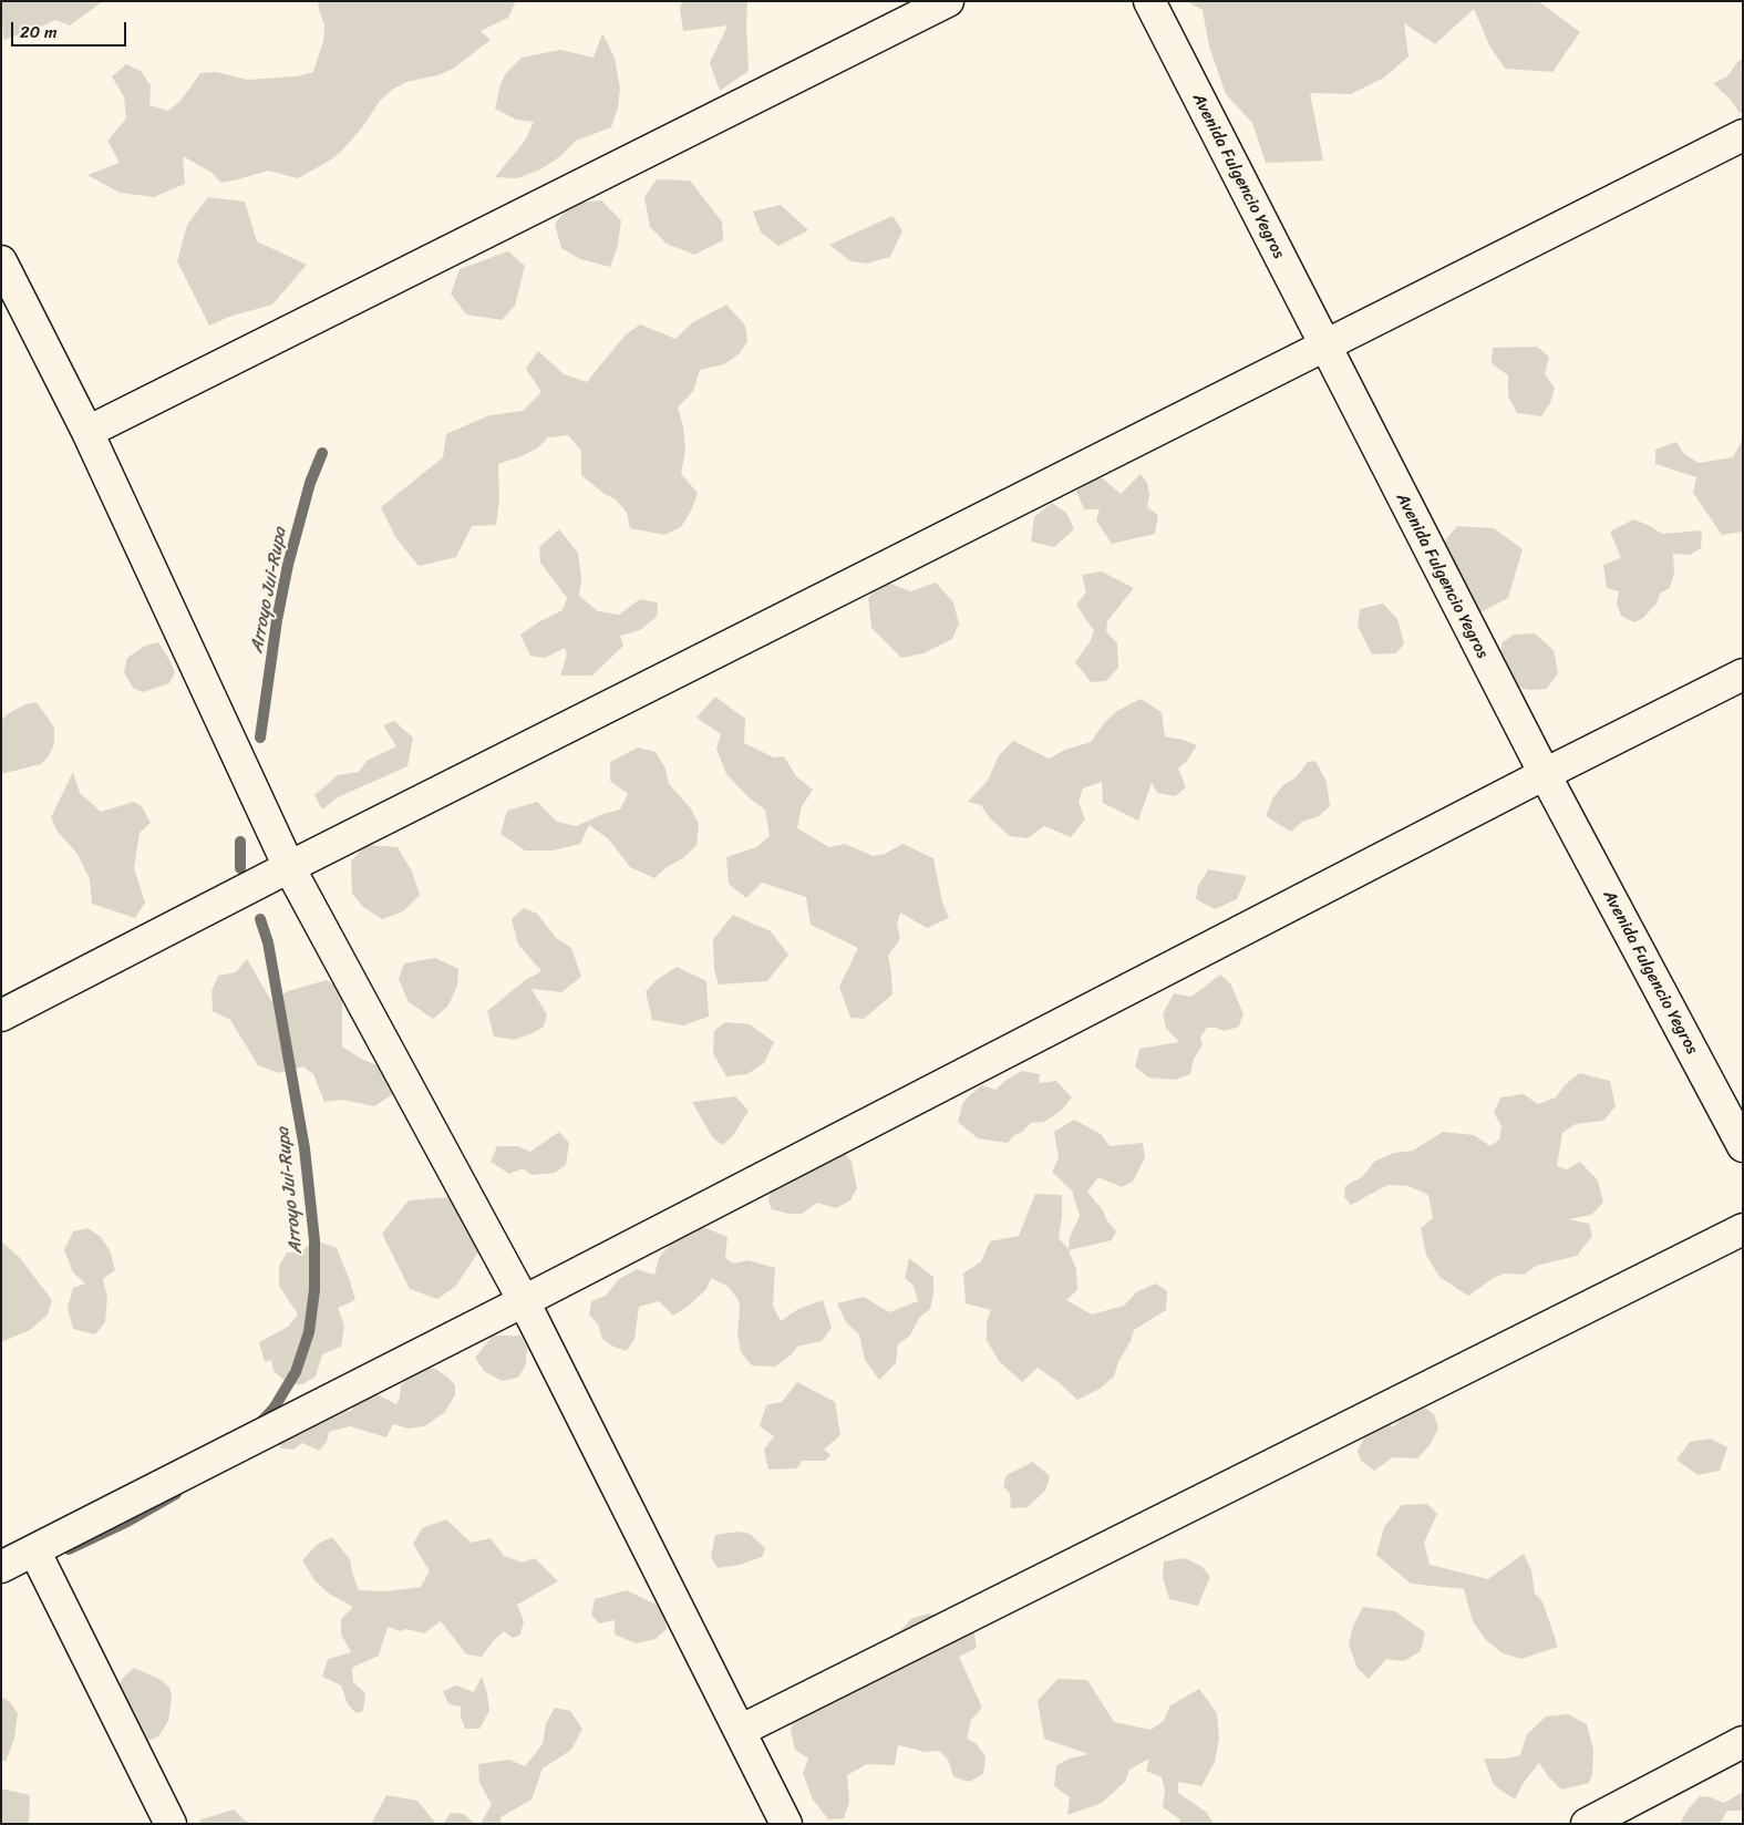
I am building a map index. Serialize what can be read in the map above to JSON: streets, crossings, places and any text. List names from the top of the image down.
{
  "streets": {
    "street": ["Avenida Fulgencio Yegros"]
  },
  "water": ["Arroyo Jui-Rupa"],
  "scale_bar": "20 m"
}
